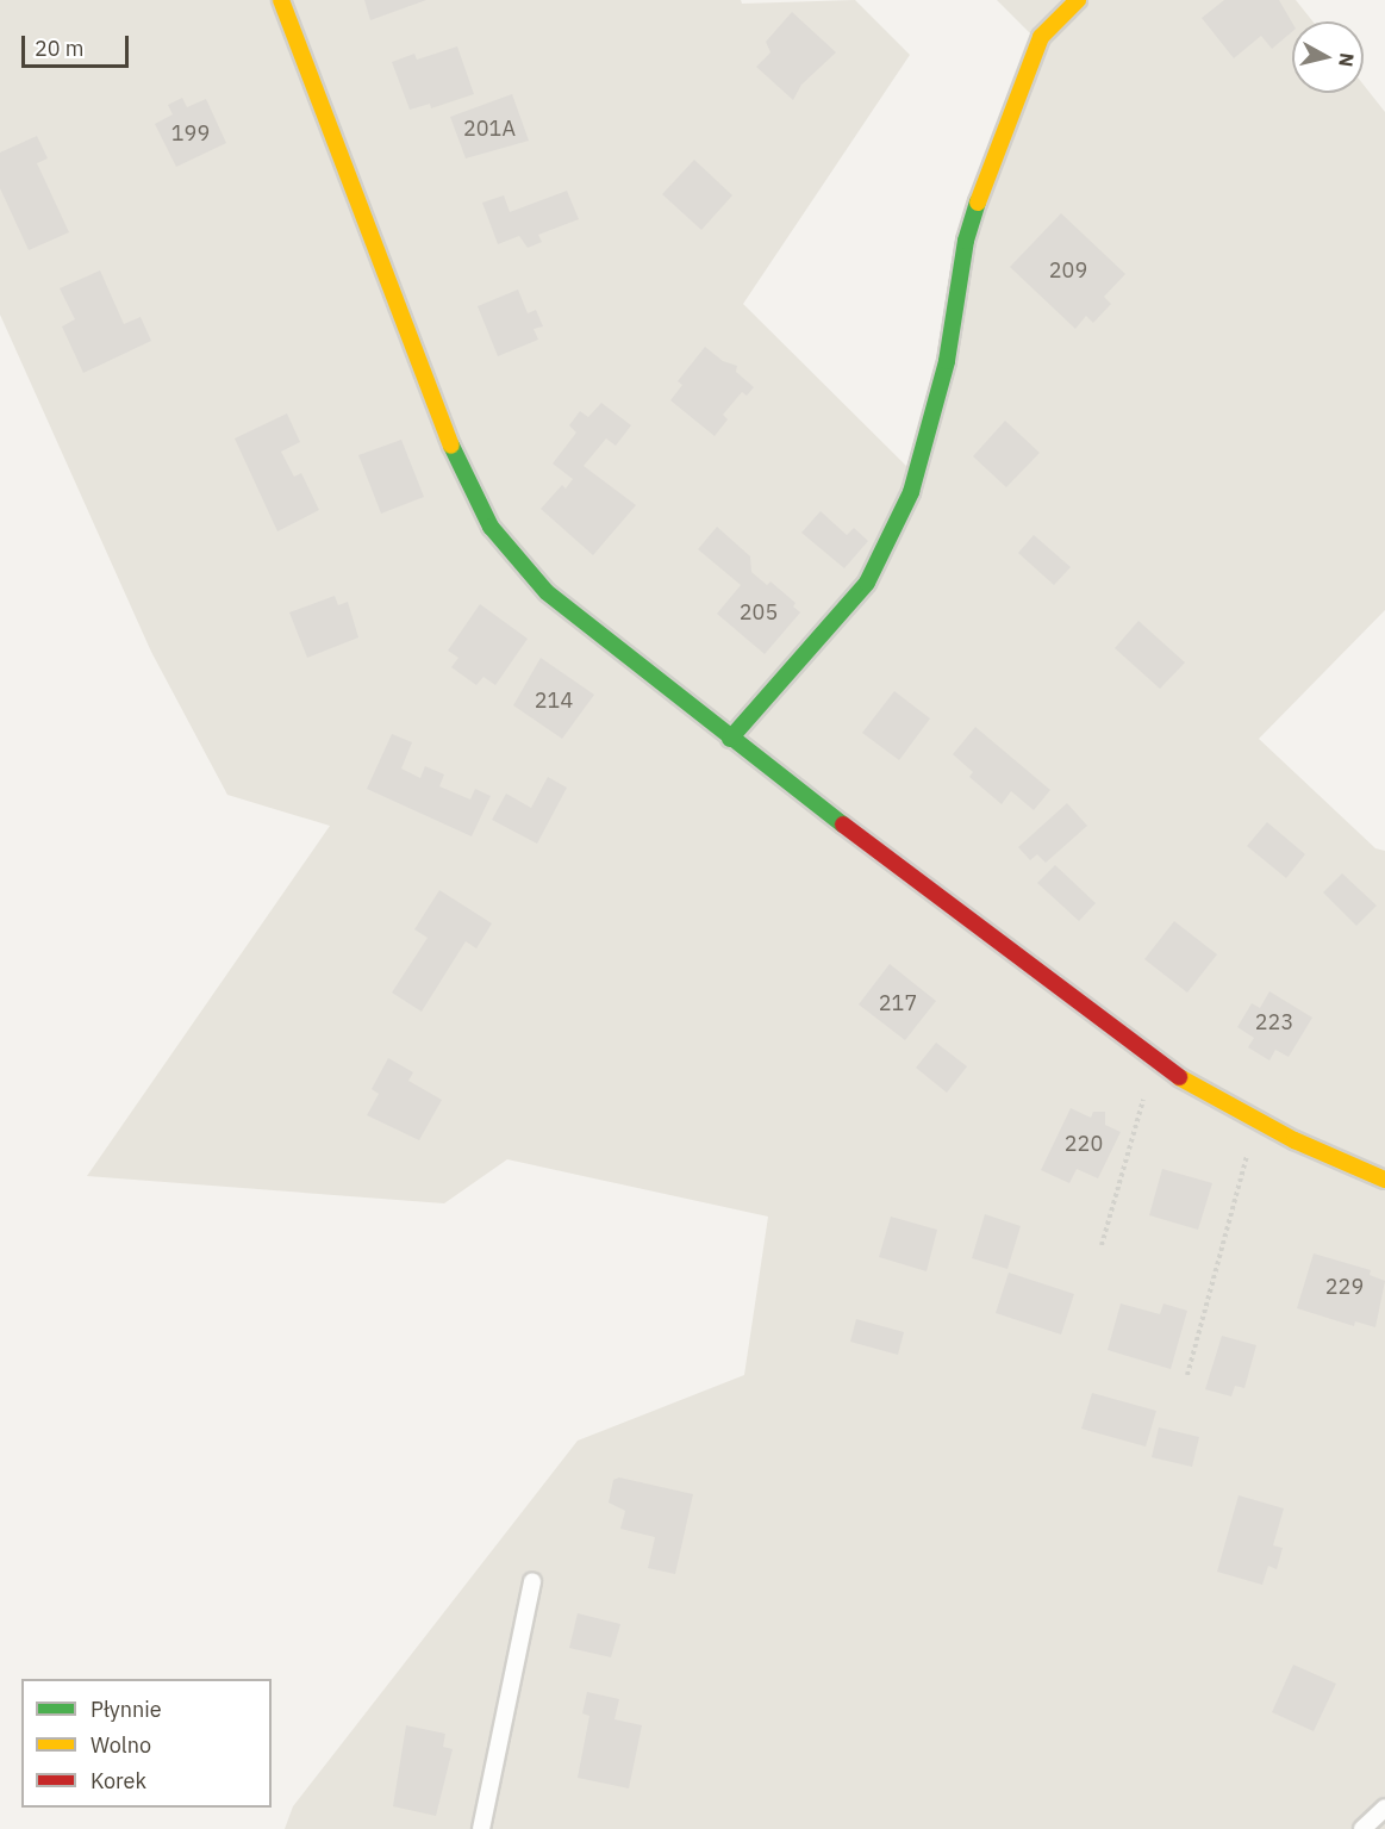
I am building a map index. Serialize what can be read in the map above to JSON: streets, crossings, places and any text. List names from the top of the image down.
{
  "house_numbers": [
    "201A",
    "199",
    "209",
    "205",
    "214",
    "217",
    "223",
    "220",
    "229"
  ],
  "legend": ["Płynnie", "Wolno", "Korek"],
  "scale_bar": "20 m",
  "north": "right"
}
